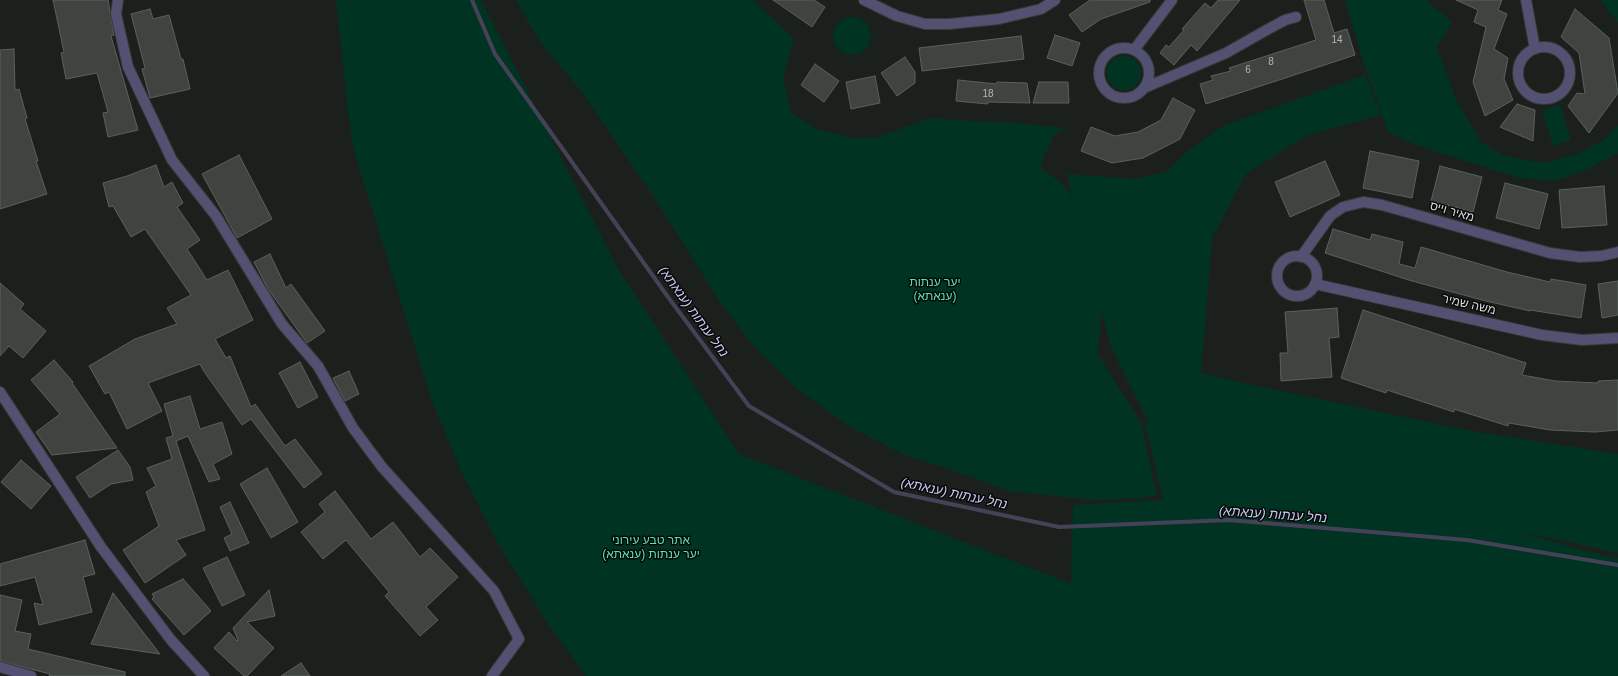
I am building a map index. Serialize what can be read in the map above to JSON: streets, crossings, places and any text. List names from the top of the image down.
{
  "streets": {
    "street": ["מאיר וייס", "משה שמיר"]
  },
  "crossings": [
    ["מאיר וייס", "משה שמיר"]
  ],
  "water": ["נחל ענתות (ענאתא)"],
  "parks": ["יער ענתות (ענאתא)", "אתר טבע עירוני יער ענתות (ענאתא)"],
  "house_numbers": [
    "14",
    "8",
    "6",
    "18"
  ]
}
